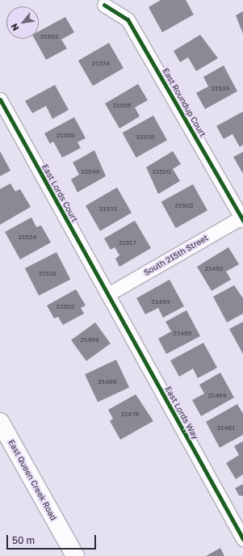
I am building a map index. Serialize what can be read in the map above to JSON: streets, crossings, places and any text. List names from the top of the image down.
{
  "streets": {
    "main road": ["East Queen Creek Road"],
    "street": [
      "East Roundup Court",
      "East Lords Court",
      "South 215th Street",
      "East Lords Way"
    ]
  },
  "crossings": [
    ["East Roundup Court", "South 215th Street"],
    ["East Lords Court", "South 215th Street"],
    ["East Lords Court", "East Lords Way"],
    ["South 215th Street", "East Lords Way"]
  ],
  "house_numbers": [
    "21592",
    "21574",
    "21539",
    "21556",
    "21565",
    "21538",
    "21549",
    "21520",
    "21502",
    "21533",
    "21534",
    "21517",
    "21492",
    "21518",
    "21493",
    "21502",
    "21485",
    "21494",
    "21486",
    "21469",
    "21478",
    "21461"
  ],
  "scale_bar": "50 m",
  "north": "bottom left"
}
